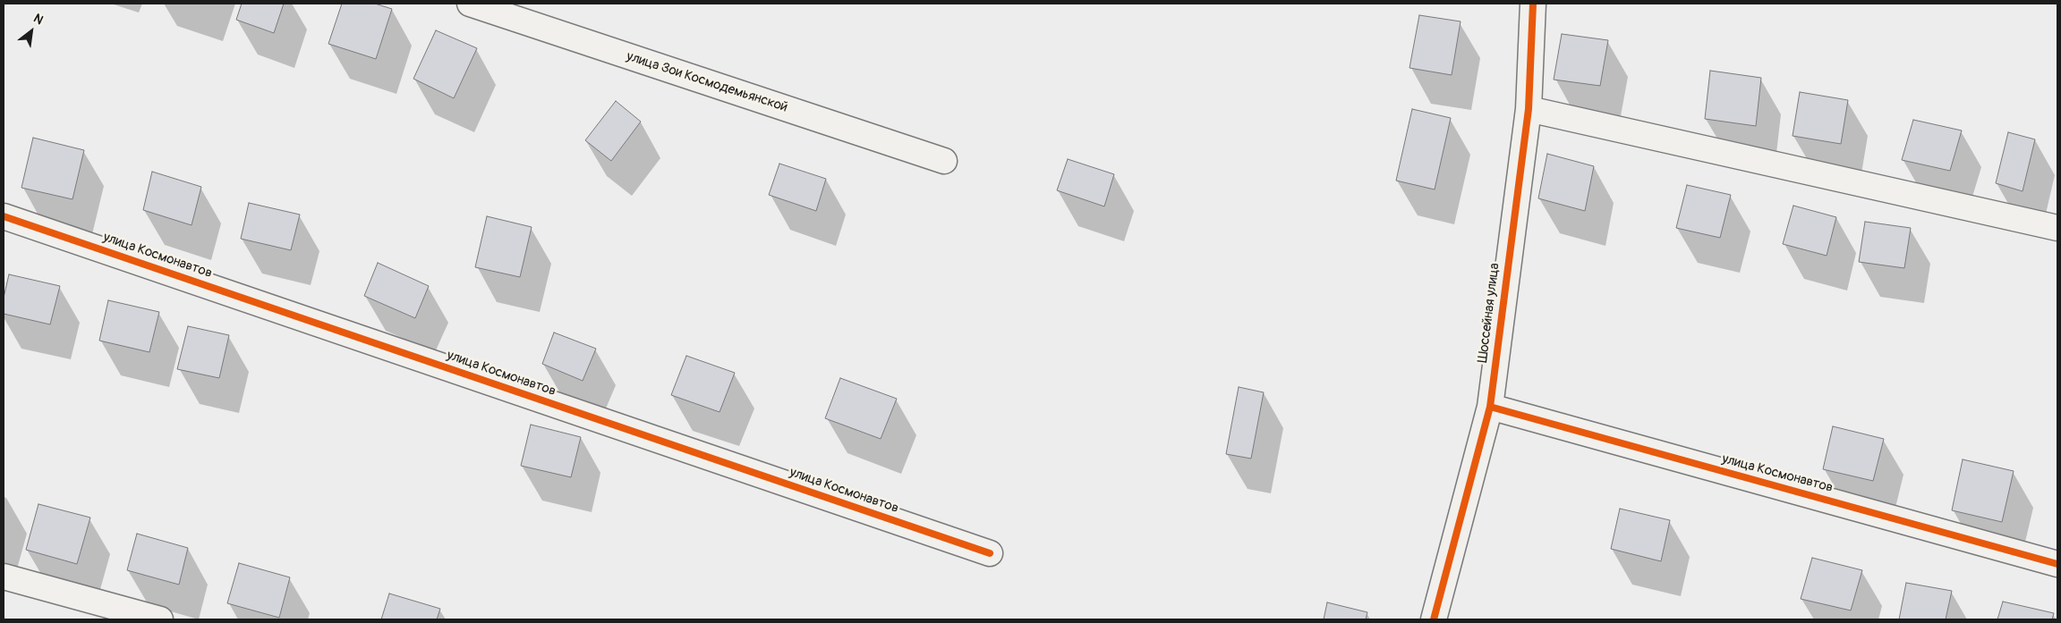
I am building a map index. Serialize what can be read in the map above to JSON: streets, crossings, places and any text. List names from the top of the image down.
{
  "streets": {
    "street": ["улица Зои Космодемьянской", "улица Космонавтов", "Шоссейная улица"]
  },
  "crossings": [
    ["улица Космонавтов", "Шоссейная улица"]
  ],
  "north": "top right"
}
